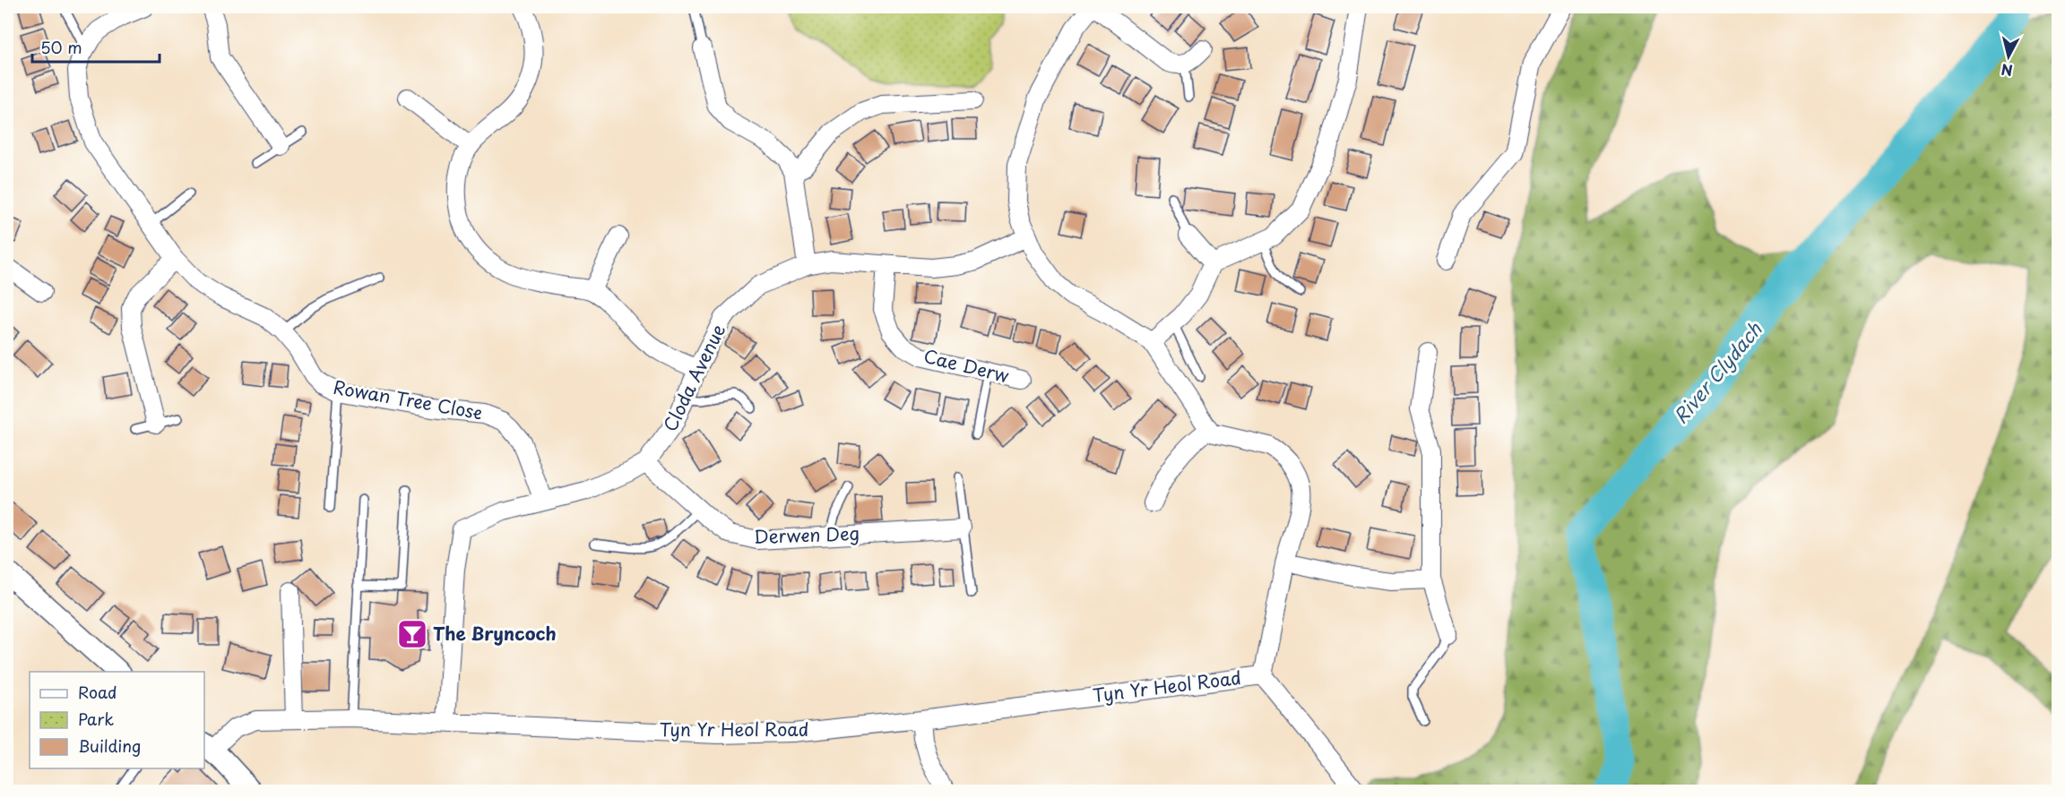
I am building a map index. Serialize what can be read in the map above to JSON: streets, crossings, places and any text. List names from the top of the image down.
{
  "streets": {
    "street": [
      "Cae Derw",
      "Cloda Avenue",
      "Rowan Tree Close",
      "Derwen Deg",
      "Tyn Yr Heol Road"
    ]
  },
  "crossings": [
    ["Cae Derw", "Cloda Avenue"],
    ["Cloda Avenue", "Rowan Tree Close"],
    ["Cloda Avenue", "Derwen Deg"],
    ["Cloda Avenue", "Tyn Yr Heol Road"]
  ],
  "water": ["River Clydach"],
  "places": {
    "bar": ["The Bryncoch"]
  },
  "legend": ["Road", "Park", "Building"],
  "scale_bar": "50 m",
  "north": "bottom"
}
